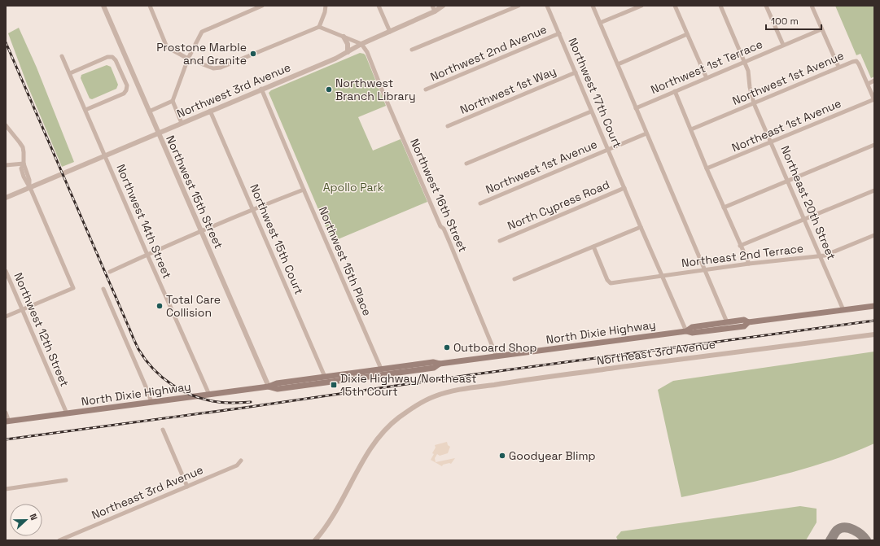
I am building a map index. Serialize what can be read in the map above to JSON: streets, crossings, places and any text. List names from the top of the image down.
{
  "streets": {
    "main road": ["North Dixie Highway"],
    "street": [
      "Northwest 2nd Avenue",
      "Northwest 1st Terrace",
      "Northwest 1st Avenue",
      "Northwest 3rd Avenue",
      "Northwest 1st Way",
      "Northwest 17th Court",
      "Northeast 1st Avenue",
      "Northwest 15th Street",
      "Northwest 16th Street",
      "Northeast 20th Street",
      "North Cypress Road",
      "Northwest 14th Street",
      "Northwest 15th Court",
      "Northeast 2nd Terrace",
      "Northwest 15th Place",
      "Northwest 12th Street",
      "Northeast 3rd Avenue"
    ]
  },
  "crossings": [
    ["Northwest 2nd Avenue", "Northwest 17th Court"],
    ["Northwest 1st Terrace", "Northeast 20th Street"],
    ["Northwest 1st Avenue", "Northwest 17th Court"],
    ["Northwest 1st Avenue", "Northeast 20th Street"],
    ["Northwest 3rd Avenue", "Northwest 15th Street"],
    ["Northwest 3rd Avenue", "Northwest 16th Street"],
    ["Northwest 3rd Avenue", "Northwest 14th Street"],
    ["Northwest 3rd Avenue", "Northwest 15th Court"],
    ["Northwest 3rd Avenue", "Northwest 15th Place"],
    ["Northwest 1st Way", "Northwest 17th Court"],
    ["Northwest 17th Court", "North Cypress Road"],
    ["Northwest 17th Court", "Northeast 2nd Terrace"],
    ["Northwest 17th Court", "North Dixie Highway"],
    ["Northeast 1st Avenue", "Northeast 20th Street"],
    ["Northwest 15th Street", "North Dixie Highway"],
    ["Northwest 16th Street", "North Dixie Highway"],
    ["Northeast 20th Street", "Northeast 2nd Terrace"],
    ["Northeast 20th Street", "North Dixie Highway"],
    ["Northwest 14th Street", "North Dixie Highway"],
    ["Northwest 15th Court", "North Dixie Highway"],
    ["Northwest 15th Place", "North Dixie Highway"],
    ["Northwest 12th Street", "North Dixie Highway"]
  ],
  "parks": ["Apollo Park"],
  "places": {
    "other": [
      "Prostone Marble and Granite",
      "Northwest Branch Library",
      "Total Care Collision",
      "Outboard Shop",
      "Goodyear Blimp"
    ],
    "transit": ["Dixie Highway/Northeast 15th Court"]
  },
  "scale_bar": "100 m",
  "north": "right"
}
